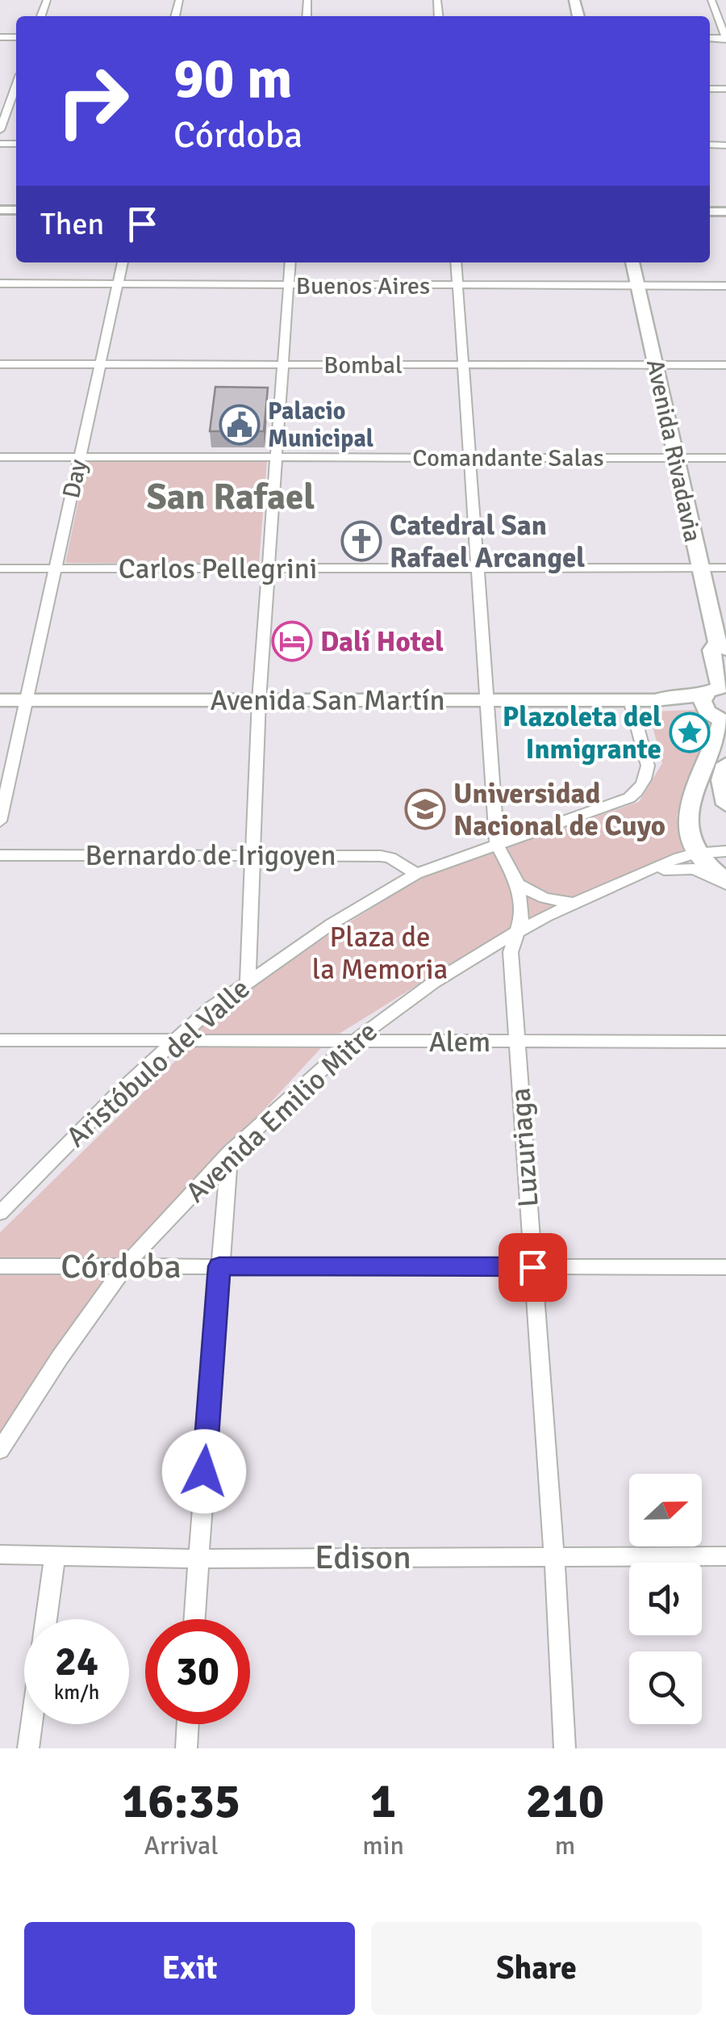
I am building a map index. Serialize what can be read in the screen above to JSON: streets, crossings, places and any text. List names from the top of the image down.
{
  "streets": {
    "main road": ["Avenida Rivadavia", "Avenida San Martín"],
    "street": [
      "Buenos Aires",
      "Bombal",
      "Comandante Salas",
      "Day",
      "Carlos Pellegrini",
      "Bernardo de Irigoyen",
      "Alem",
      "Aristóbulo del Valle",
      "Avenida Emilio Mitre",
      "Luzuriaga",
      "Córdoba",
      "Edison"
    ]
  },
  "crossings": [
    ["Buenos Aires", "Avenida Rivadavia"],
    ["Buenos Aires", "Day"],
    ["Buenos Aires", "Luzuriaga"],
    ["Bombal", "Avenida Rivadavia"],
    ["Bombal", "Day"],
    ["Bombal", "Luzuriaga"],
    ["Avenida Rivadavia", "Comandante Salas"],
    ["Avenida Rivadavia", "Carlos Pellegrini"],
    ["Avenida Rivadavia", "Avenida San Martín"],
    ["Comandante Salas", "Day"],
    ["Comandante Salas", "Luzuriaga"],
    ["Day", "Carlos Pellegrini"],
    ["Day", "Avenida San Martín"],
    ["Carlos Pellegrini", "Luzuriaga"],
    ["Avenida San Martín", "Aristóbulo del Valle"],
    ["Avenida San Martín", "Luzuriaga"],
    ["Bernardo de Irigoyen", "Aristóbulo del Valle"],
    ["Alem", "Aristóbulo del Valle"],
    ["Alem", "Avenida Emilio Mitre"],
    ["Alem", "Luzuriaga"],
    ["Aristóbulo del Valle", "Luzuriaga"],
    ["Avenida Emilio Mitre", "Luzuriaga"],
    ["Avenida Emilio Mitre", "Córdoba"],
    ["Luzuriaga", "Córdoba"],
    ["Luzuriaga", "Edison"]
  ],
  "districts": ["San Rafael"],
  "parks": ["Plaza de la Memoria"],
  "places": {
    "public building": ["Palacio Municipal"],
    "church": ["Catedral San Rafael Arcangel"],
    "hotel": ["Dalí Hotel"],
    "place": ["Plazoleta del Inmigrante"],
    "school or university": ["Universidad Nacional de Cuyo"]
  },
  "north": "right",
  "page": {
    "turn": ["90 m", "Córdoba"],
    "then": "Then",
    "speed": "24 km/h",
    "limit": "30",
    "eta": [
      "16:35",
      "Arrival",
      "1",
      "min",
      "210",
      "m"
    ],
    "buttons": ["Exit", "Share"]
  }
}
